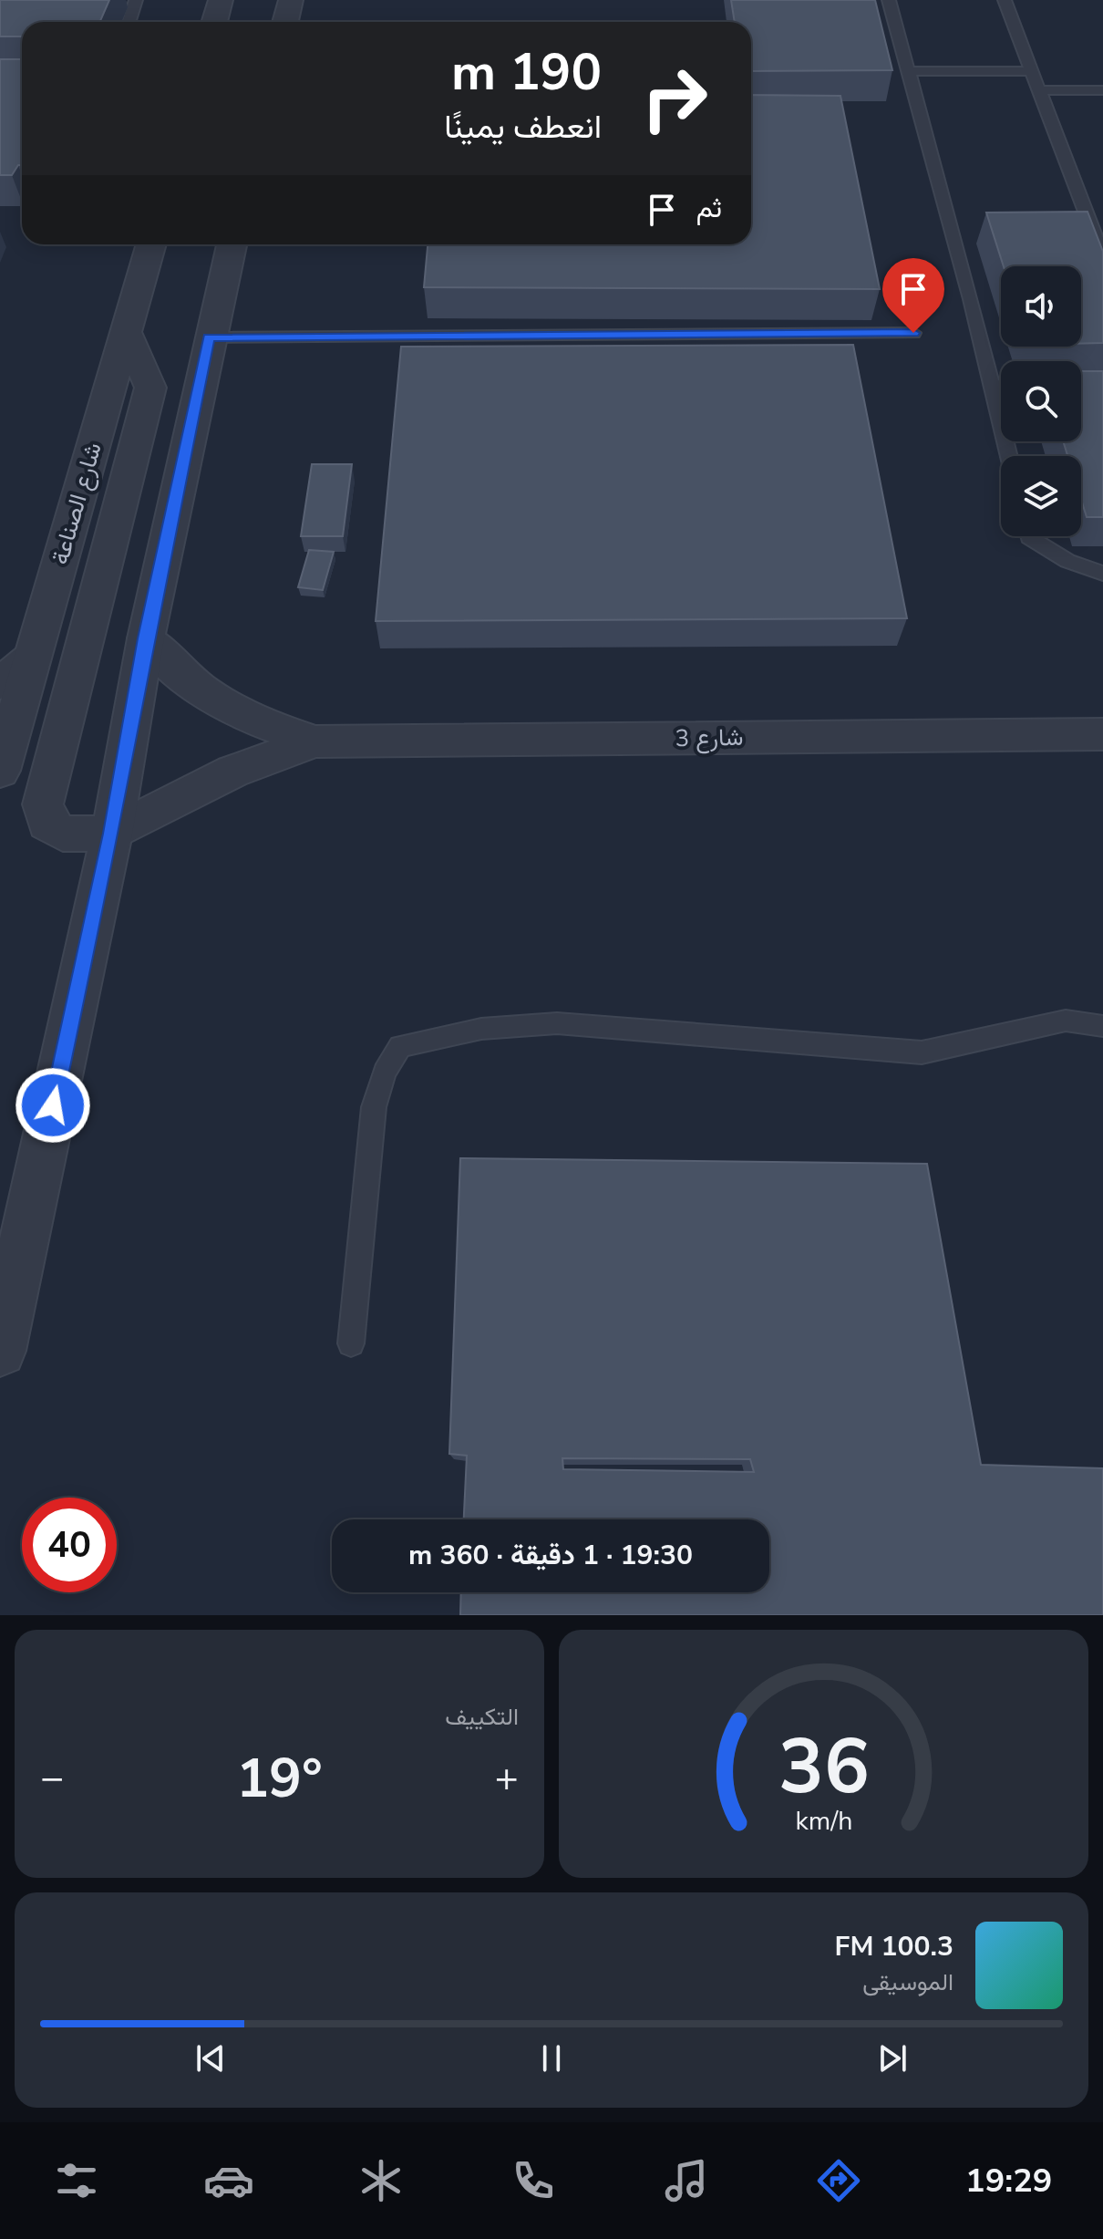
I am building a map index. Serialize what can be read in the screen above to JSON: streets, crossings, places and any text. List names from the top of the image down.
{
  "streets": {
    "street": ["شارع الصناعة", "شارع 3"]
  },
  "page": {
    "turn": ["190 m", "انعطف يمينًا"],
    "then": "ثم",
    "limit": "40",
    "trip": "19:30 · 1 دقيقة · 360 m",
    "tile": "التكييف",
    "heat": ["−", "19°", "+"],
    "song": ["100.3 FM", "الموسيقى"],
    "tabs": "19:29",
    "gauge": ["36", "km/h"]
  }
}
